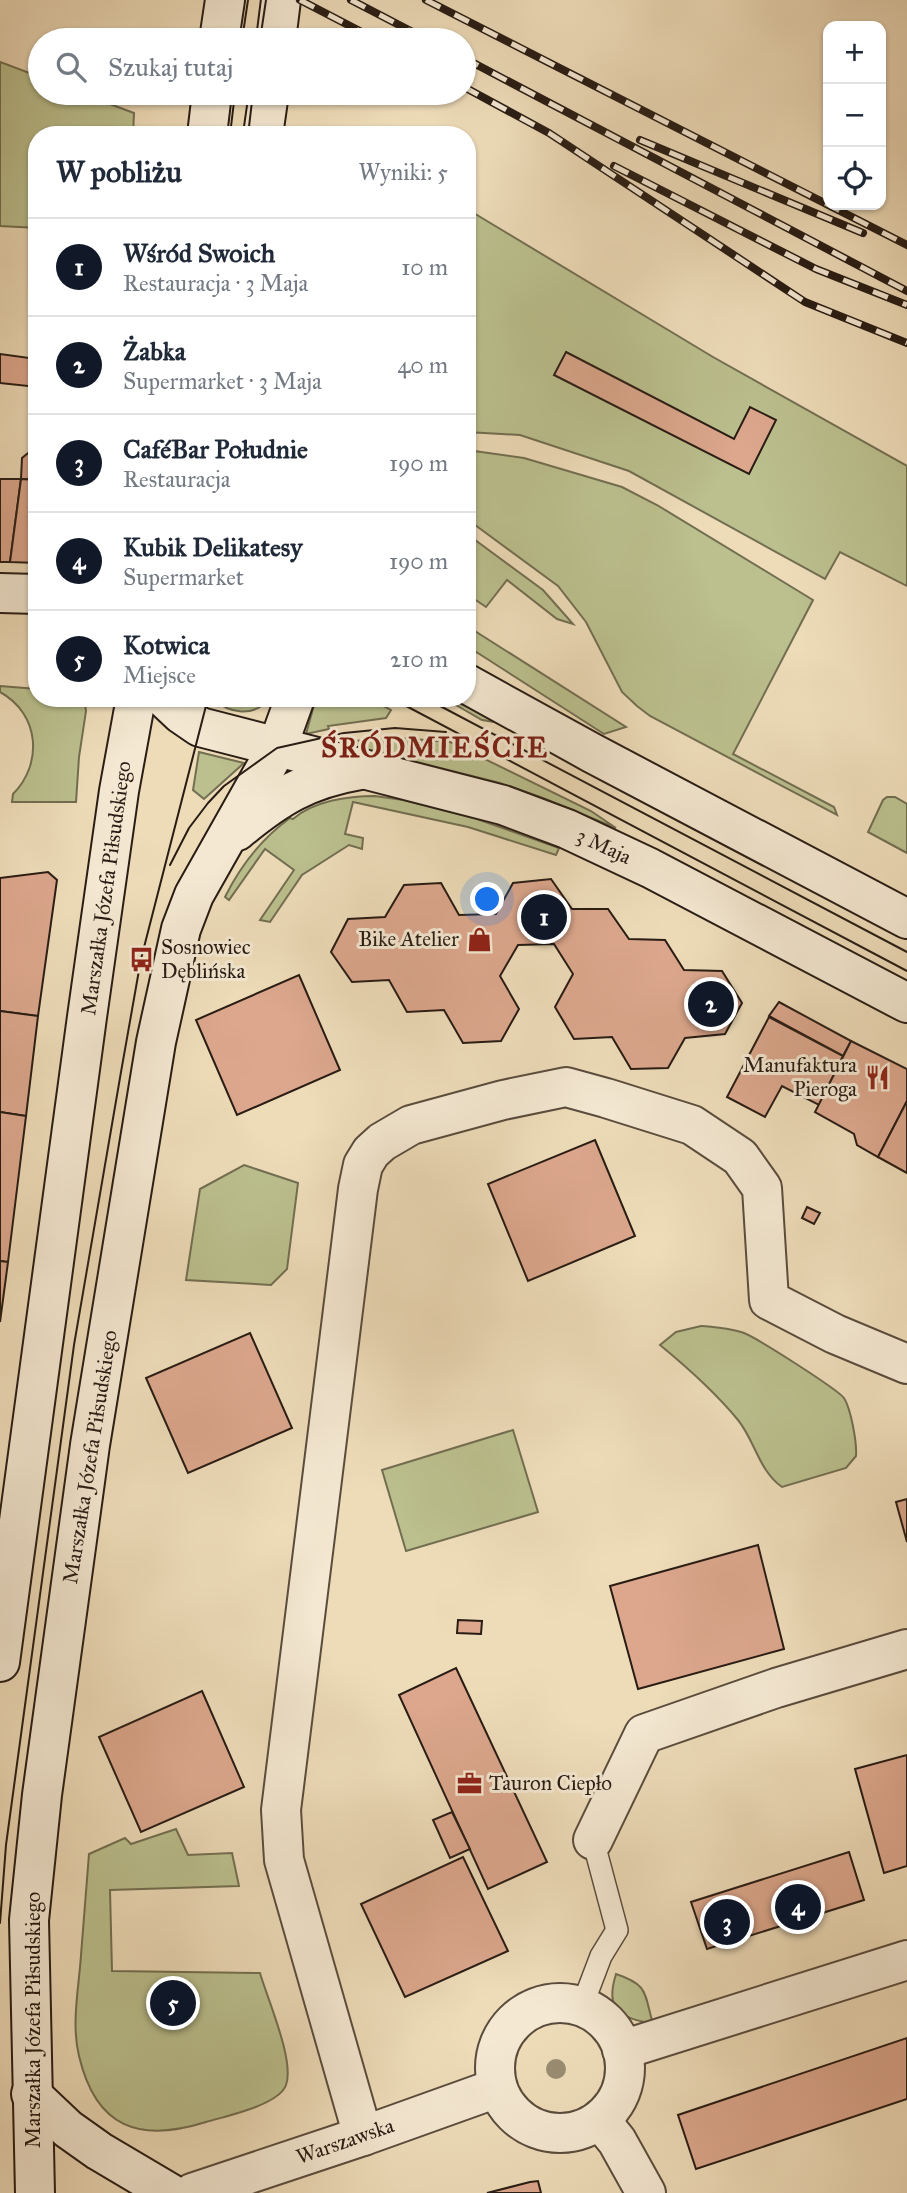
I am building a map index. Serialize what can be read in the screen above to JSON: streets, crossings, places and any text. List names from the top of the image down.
{
  "streets": {
    "main road": ["3 Maja", "Marszałka Józefa Piłsudskiego", "Warszawska"]
  },
  "crossings": [
    ["3 Maja", "Marszałka Józefa Piłsudskiego"]
  ],
  "districts": ["ŚRÓDMIEŚCIE"],
  "places": {
    "shop": ["Bike Atelier"],
    "bus stop": ["Sosnowiec Dęblińska"],
    "restaurant": ["Manufaktura Pieroga"],
    "office": ["Tauron Ciepło"]
  },
  "page": {
    "map_buttons": ["+", "−"],
    "search": "Szukaj tutaj",
    "heading": ["W pobliżu", "Wyniki: 5"],
    "list": [
      {
        "mark": "1",
        "name": "Wśród Swoich",
        "note": "Restauracja · 3 Maja",
        "value": "10 m"
      },
      {
        "mark": "2",
        "name": "Żabka",
        "note": "Supermarket · 3 Maja",
        "value": "40 m"
      },
      {
        "mark": "3",
        "name": "CaféBar Południe",
        "note": "Restauracja",
        "value": "190 m"
      },
      {
        "mark": "4",
        "name": "Kubik Delikatesy",
        "note": "Supermarket",
        "value": "190 m"
      },
      {
        "mark": "5",
        "name": "Kotwica",
        "note": "Miejsce",
        "value": "210 m"
      }
    ],
    "pins": [
      "1",
      "2",
      "4",
      "3",
      "5"
    ]
  }
}
